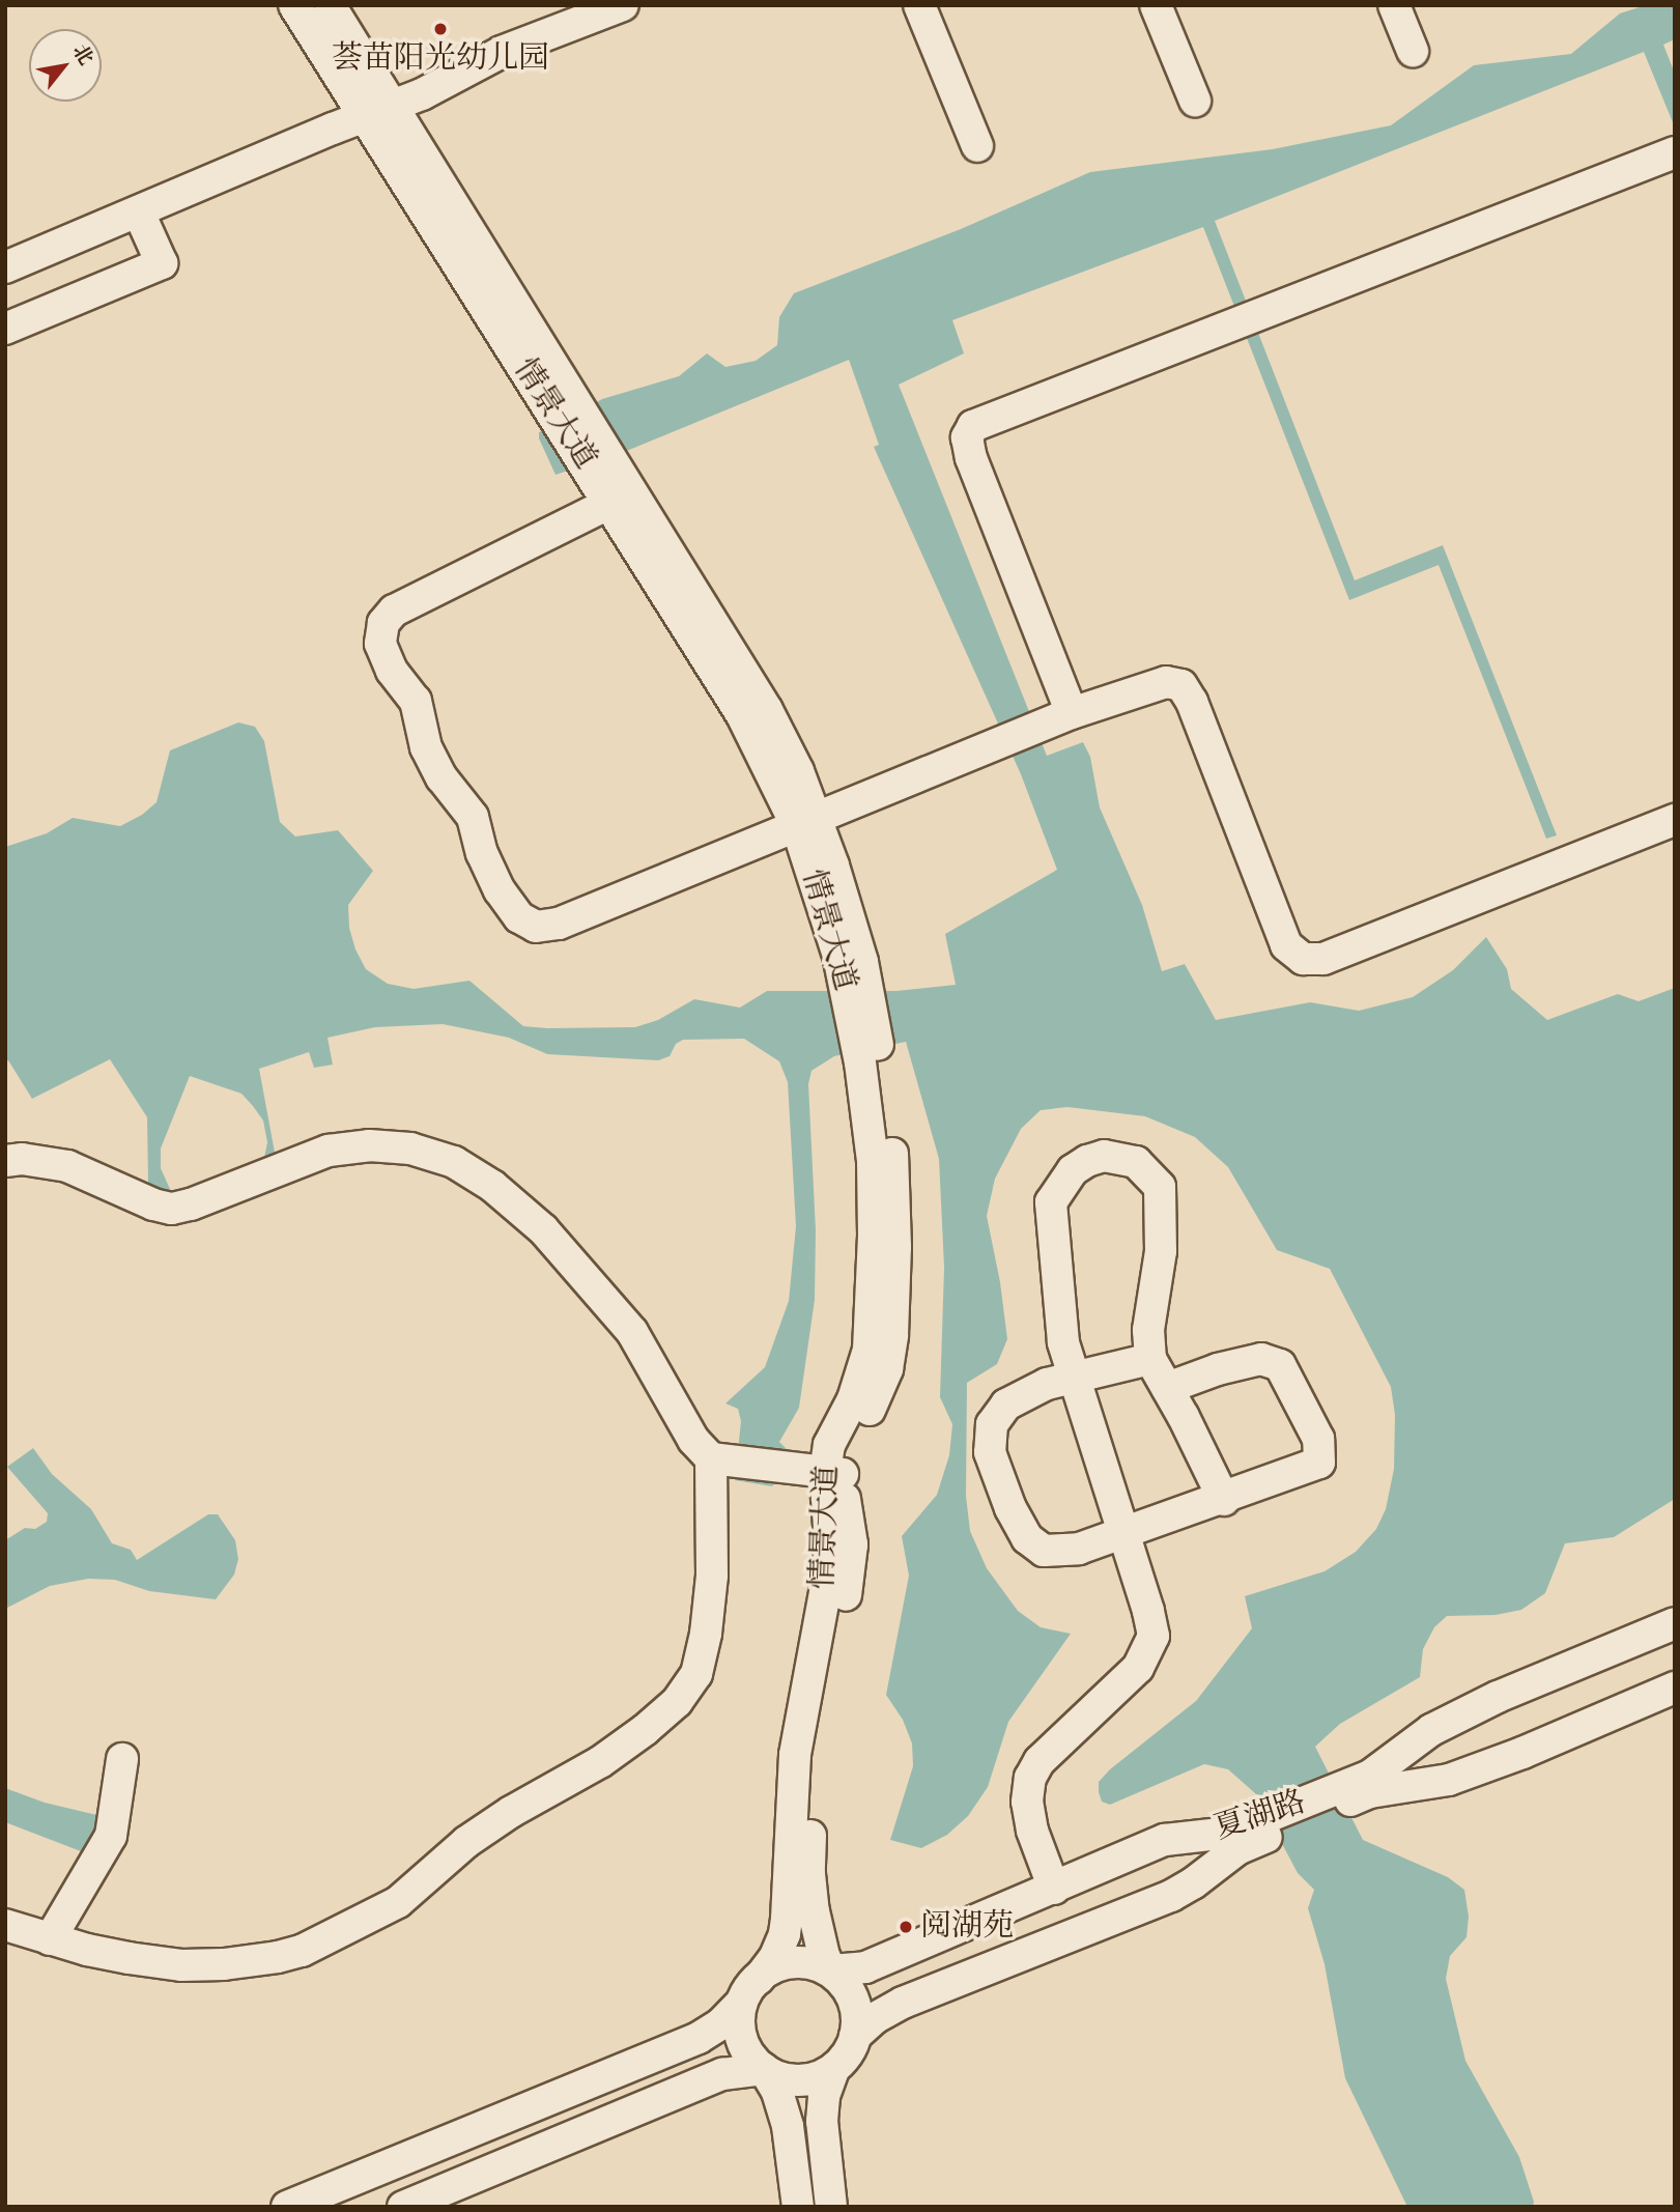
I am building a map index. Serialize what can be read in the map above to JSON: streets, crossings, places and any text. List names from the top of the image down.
{
  "streets": {
    "street": ["情景大道", "夏湖路"]
  },
  "crossings": [
    ["情景大道", "夏湖路"]
  ],
  "places": ["荟苗阳光幼儿园", "阅湖苑"],
  "north": "top right"
}
